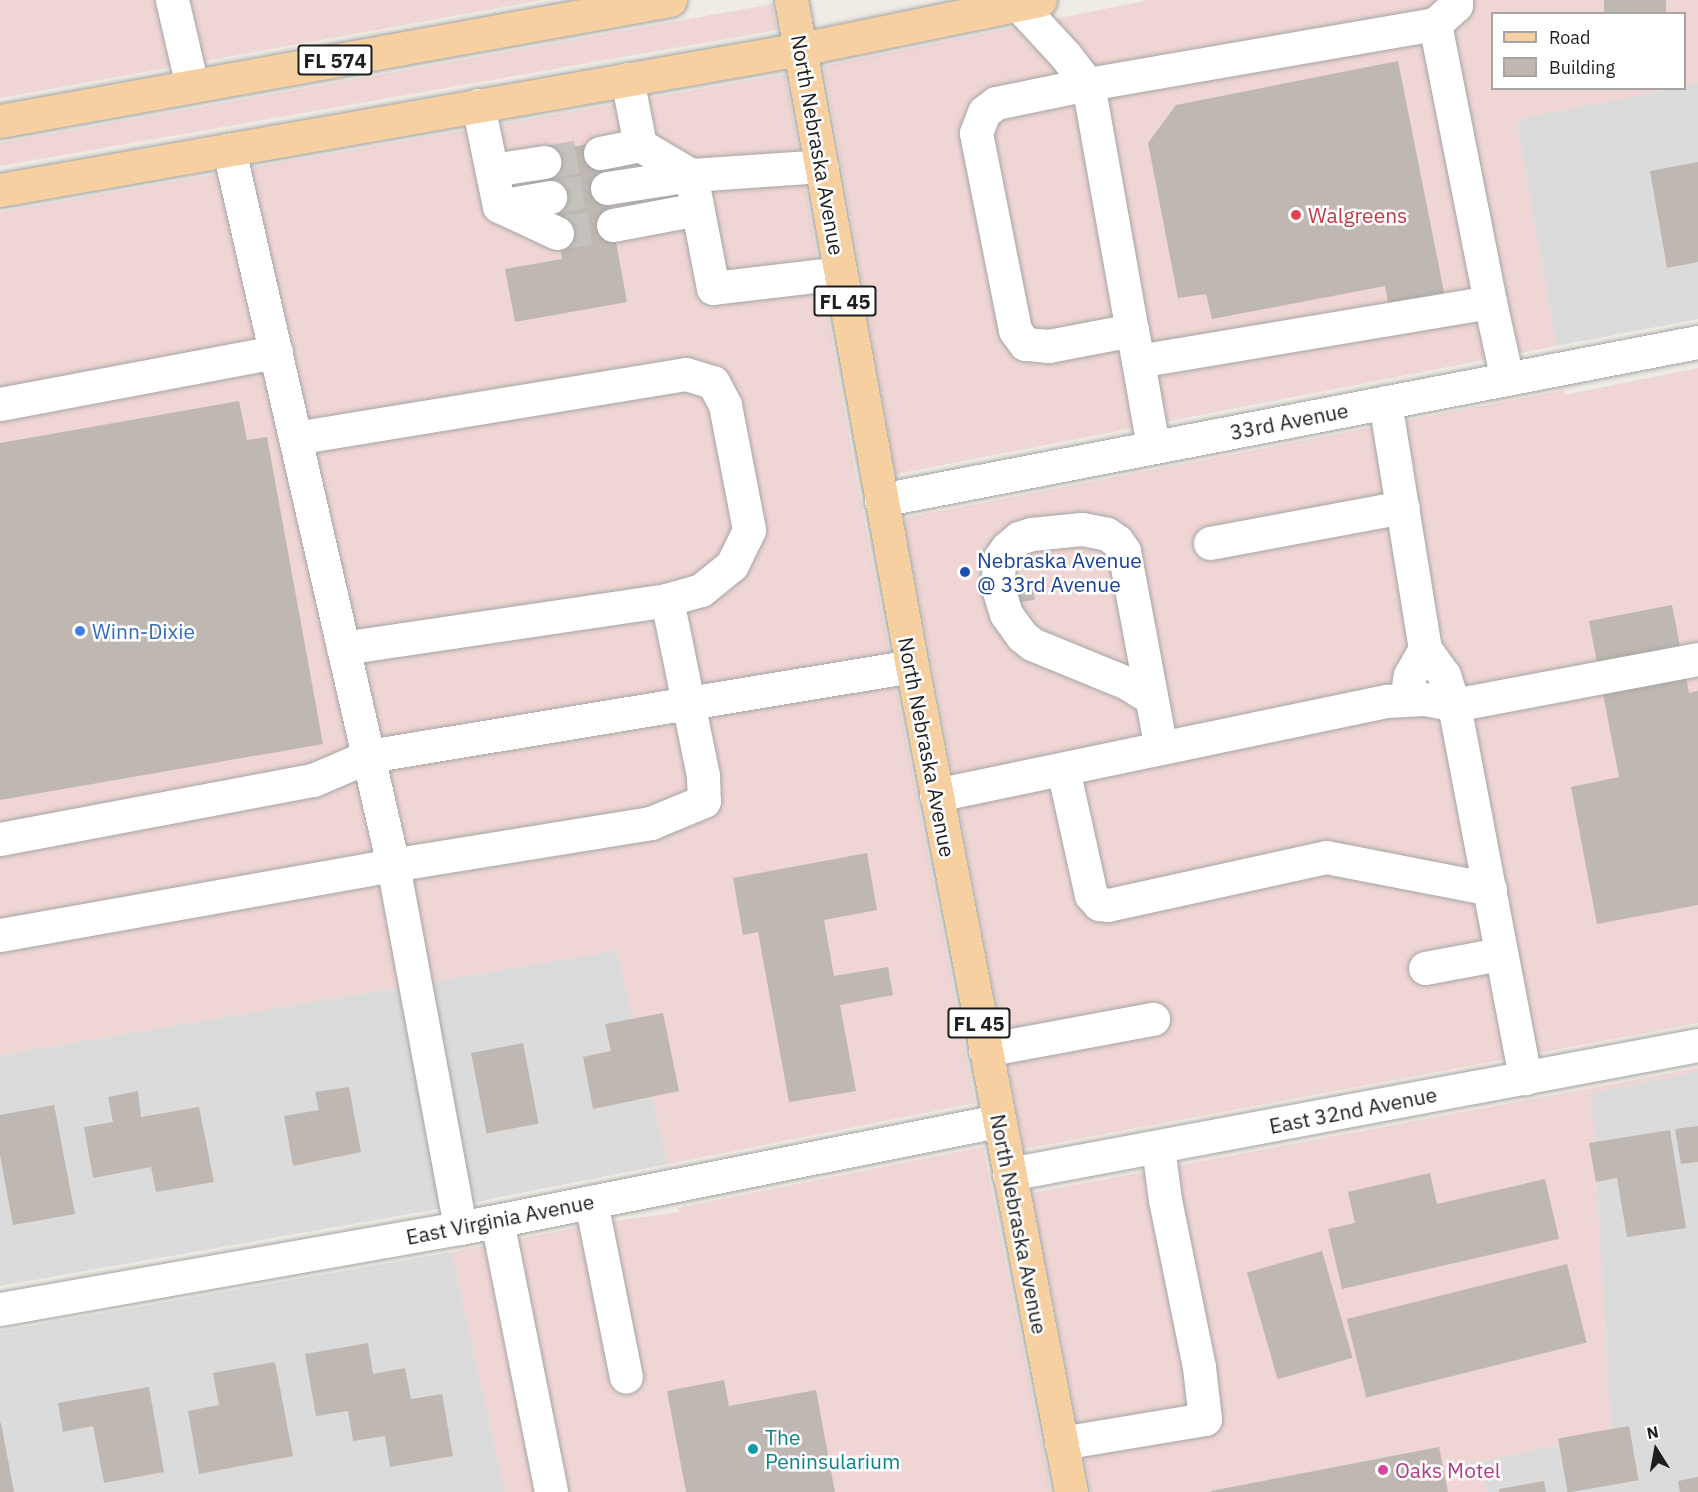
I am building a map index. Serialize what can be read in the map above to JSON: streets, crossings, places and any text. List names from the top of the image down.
{
  "streets": {
    "main road": ["FL 574", "North Nebraska Avenue", "FL 45"],
    "street": ["33rd Avenue", "East 32nd Avenue", "East Virginia Avenue"]
  },
  "crossings": [
    ["North Nebraska Avenue", "33rd Avenue"],
    ["North Nebraska Avenue", "East 32nd Avenue"],
    ["North Nebraska Avenue", "East Virginia Avenue"]
  ],
  "places": [
    "Walgreens",
    "Nebraska Avenue @ 33rd Avenue",
    "Winn-Dixie",
    "The Peninsularium",
    "Oaks Motel"
  ],
  "legend": ["Road", "Building"],
  "north": "top"
}
